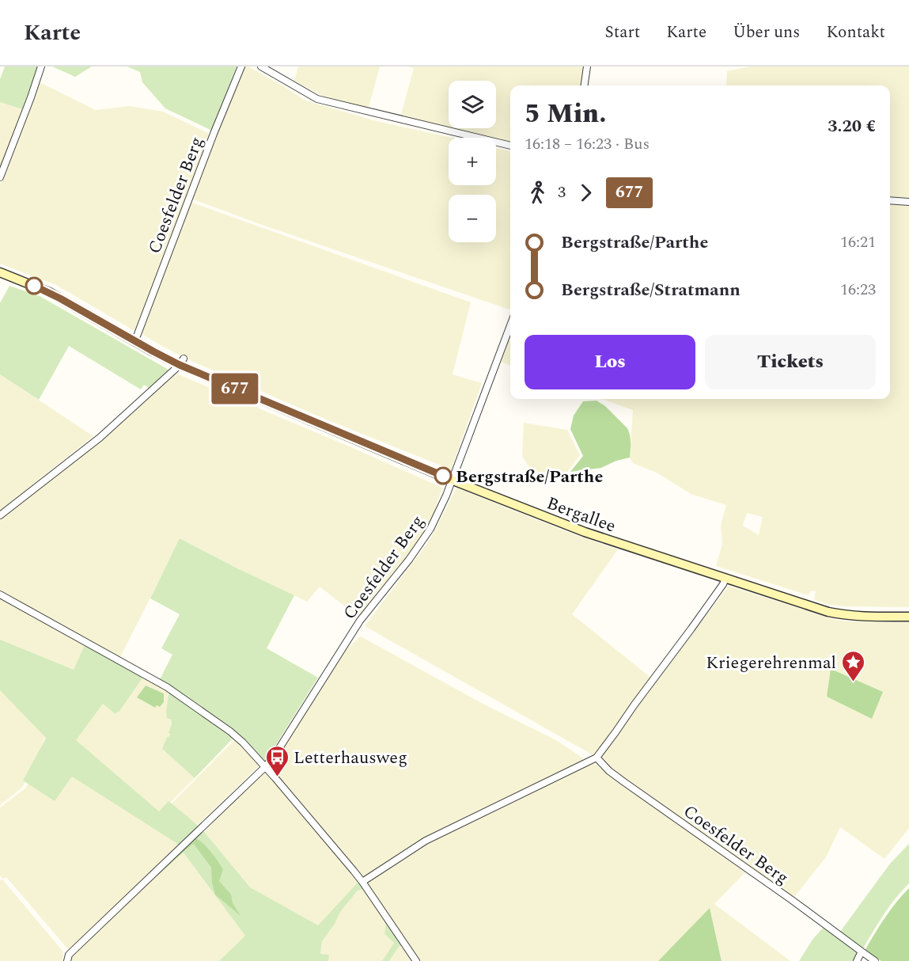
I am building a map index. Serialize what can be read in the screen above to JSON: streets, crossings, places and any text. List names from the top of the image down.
{
  "streets": {
    "street": ["Coesfelder Berg", "Bergallee"]
  },
  "crossings": [
    ["Coesfelder Berg", "Bergallee"]
  ],
  "places": {
    "other": ["Bergstraße/Parthe"],
    "place": ["Kriegerehrenmal"],
    "bus stop": ["Letterhausweg"]
  },
  "lines": ["bus line 677"],
  "page": {
    "header": "Karte",
    "nav": [
      "Start",
      "Karte",
      "Über uns",
      "Kontakt"
    ],
    "on_map": "677",
    "map_buttons": ["+", "−"],
    "heading": ["5 Min.", "16:18 – 16:23 · Bus", "3.20 €"],
    "legs": ["3", "677"],
    "list": [
      {
        "name": "Bergstraße/Parthe",
        "value": "16:21"
      },
      {
        "name": "Bergstraße/Stratmann",
        "value": "16:23"
      }
    ],
    "buttons": ["Los", "Tickets"]
  }
}
